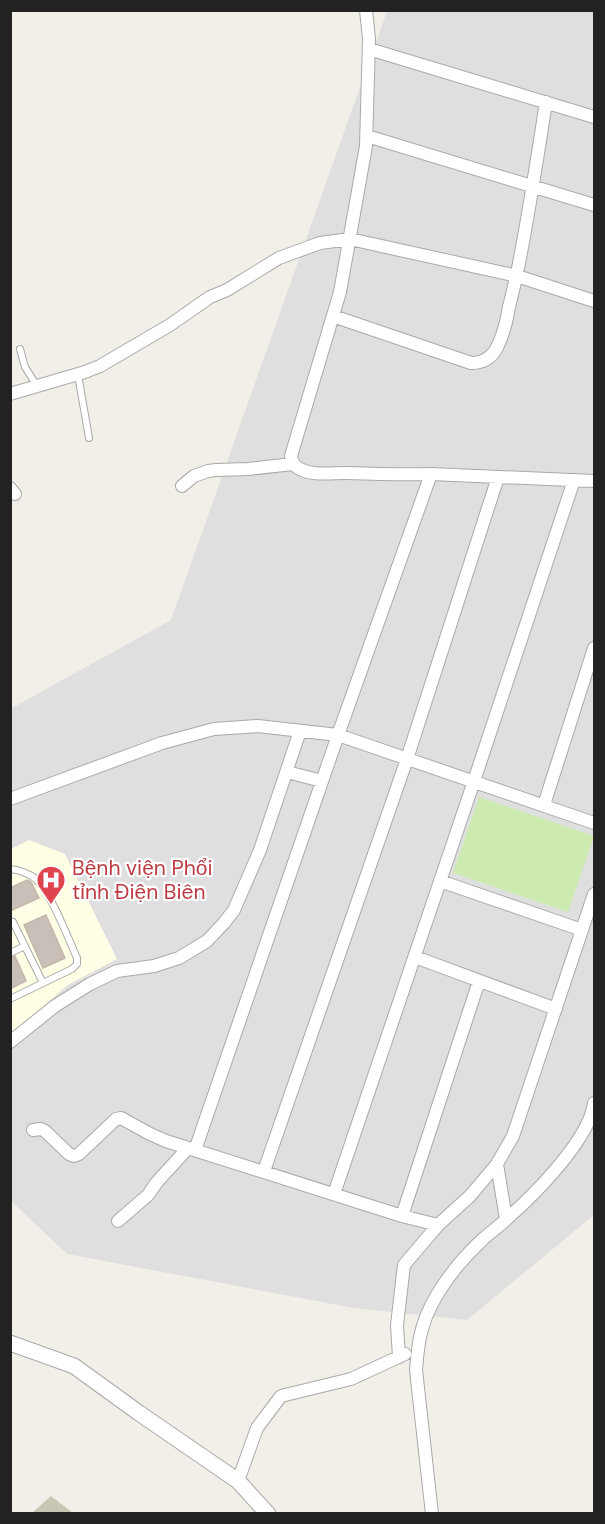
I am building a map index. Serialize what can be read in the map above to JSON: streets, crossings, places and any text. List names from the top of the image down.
{
  "places": {
    "hospital": ["Bệnh viện Phổi tỉnh Điện Biên"]
  }
}
